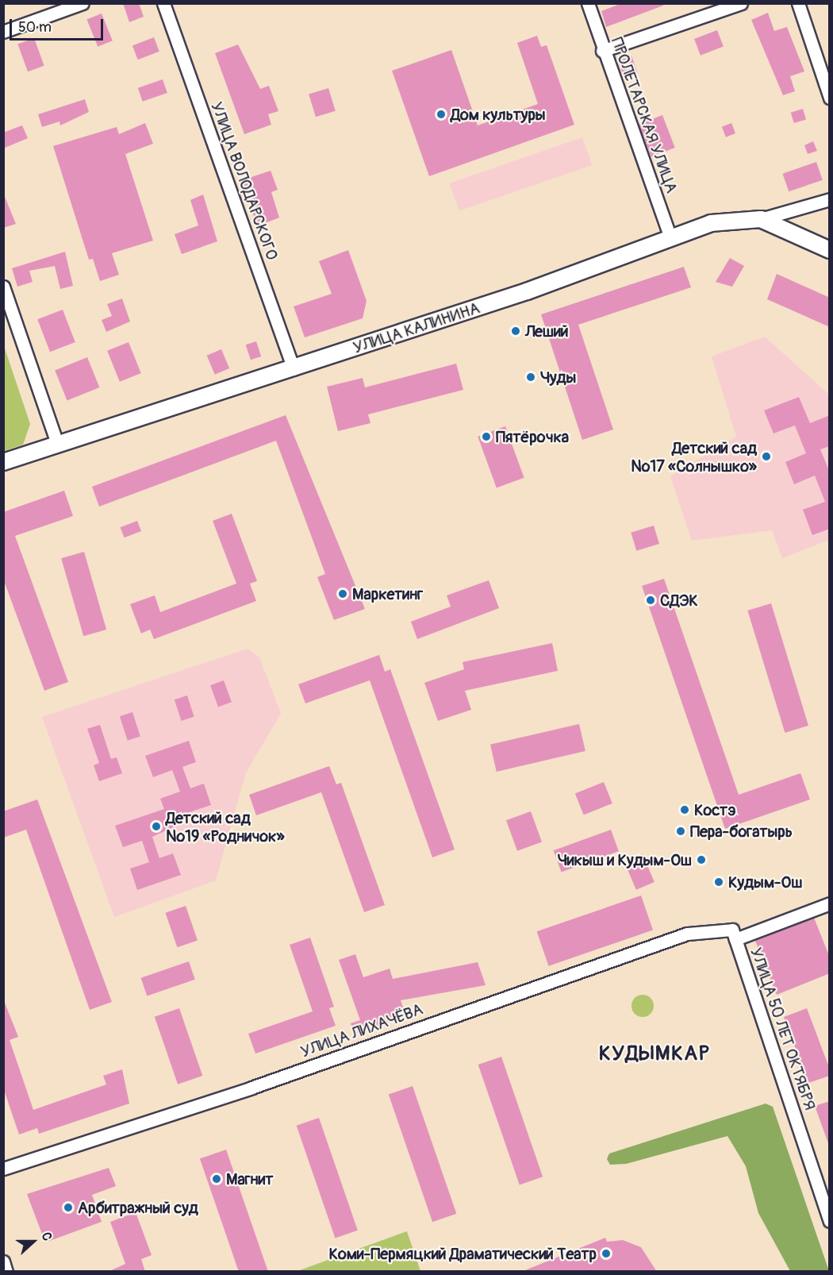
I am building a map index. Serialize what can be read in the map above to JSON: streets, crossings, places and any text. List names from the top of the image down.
{
  "streets": {
    "main road": ["УЛИЦА КАЛИНИНА"],
    "street": [
      "ПРОЛЕТАРСКАЯ УЛИЦА",
      "УЛИЦА ВОЛОДАРСКОГО",
      "УЛИЦА 50 ЛЕТ ОКТЯБРЯ",
      "УЛИЦА ЛИХАЧЁВА"
    ]
  },
  "crossings": [
    ["ПРОЛЕТАРСКАЯ УЛИЦА", "УЛИЦА КАЛИНИНА"],
    ["УЛИЦА ВОЛОДАРСКОГО", "УЛИЦА КАЛИНИНА"],
    ["УЛИЦА 50 ЛЕТ ОКТЯБРЯ", "УЛИЦА ЛИХАЧЁВА"]
  ],
  "districts": ["КУДЫМКАР"],
  "places": [
    "Дом культуры",
    "Леший",
    "Чуды",
    "Пятёрочка",
    "Детский сад №17 «Солнышко»",
    "Маркетинг",
    "СДЭК",
    "Костэ",
    "Детский сад №19 «Родничок»",
    "Пера-богатырь",
    "Чикыш и Кудым-Ош",
    "Кудым-Ош",
    "Магнит",
    "Арбитражный суд",
    "Коми-Пермяцкий Драматический Театр"
  ],
  "scale_bar": "50 m",
  "north": "right"
}
